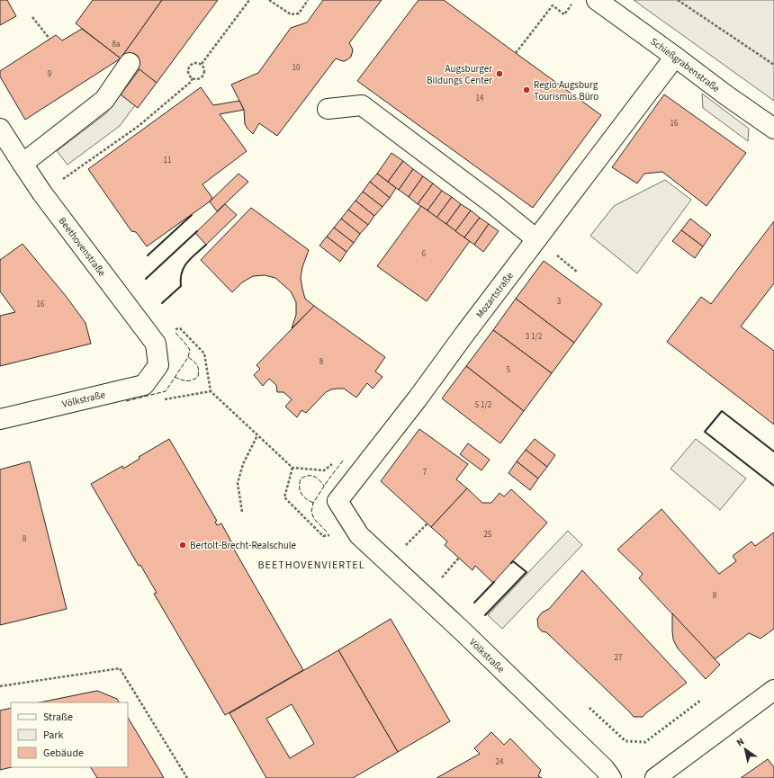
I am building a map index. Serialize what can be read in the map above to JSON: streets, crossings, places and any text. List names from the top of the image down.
{
  "streets": {
    "street": [
      "Schießgrabenstraße",
      "Beethovenstraße",
      "Mozartstraße",
      "Völkstraße"
    ]
  },
  "crossings": [
    ["Schießgrabenstraße", "Mozartstraße"],
    ["Beethovenstraße", "Völkstraße"],
    ["Mozartstraße", "Völkstraße"]
  ],
  "districts": ["BEETHOVENVIERTEL"],
  "places": ["Augsburger Bildungs Center", "Regio Augsburg Tourismus Büro", "Bertolt-Brecht-Realschule"],
  "house_numbers": [
    "8a",
    "10",
    "9",
    "14",
    "16",
    "11",
    "6",
    "3",
    "16",
    "3 1/2",
    "8",
    "5",
    "5 1/2",
    "7",
    "25",
    "8",
    "8",
    "27",
    "24"
  ],
  "legend": ["Straße", "Park", "Gebäude"],
  "north": "top left"
}
